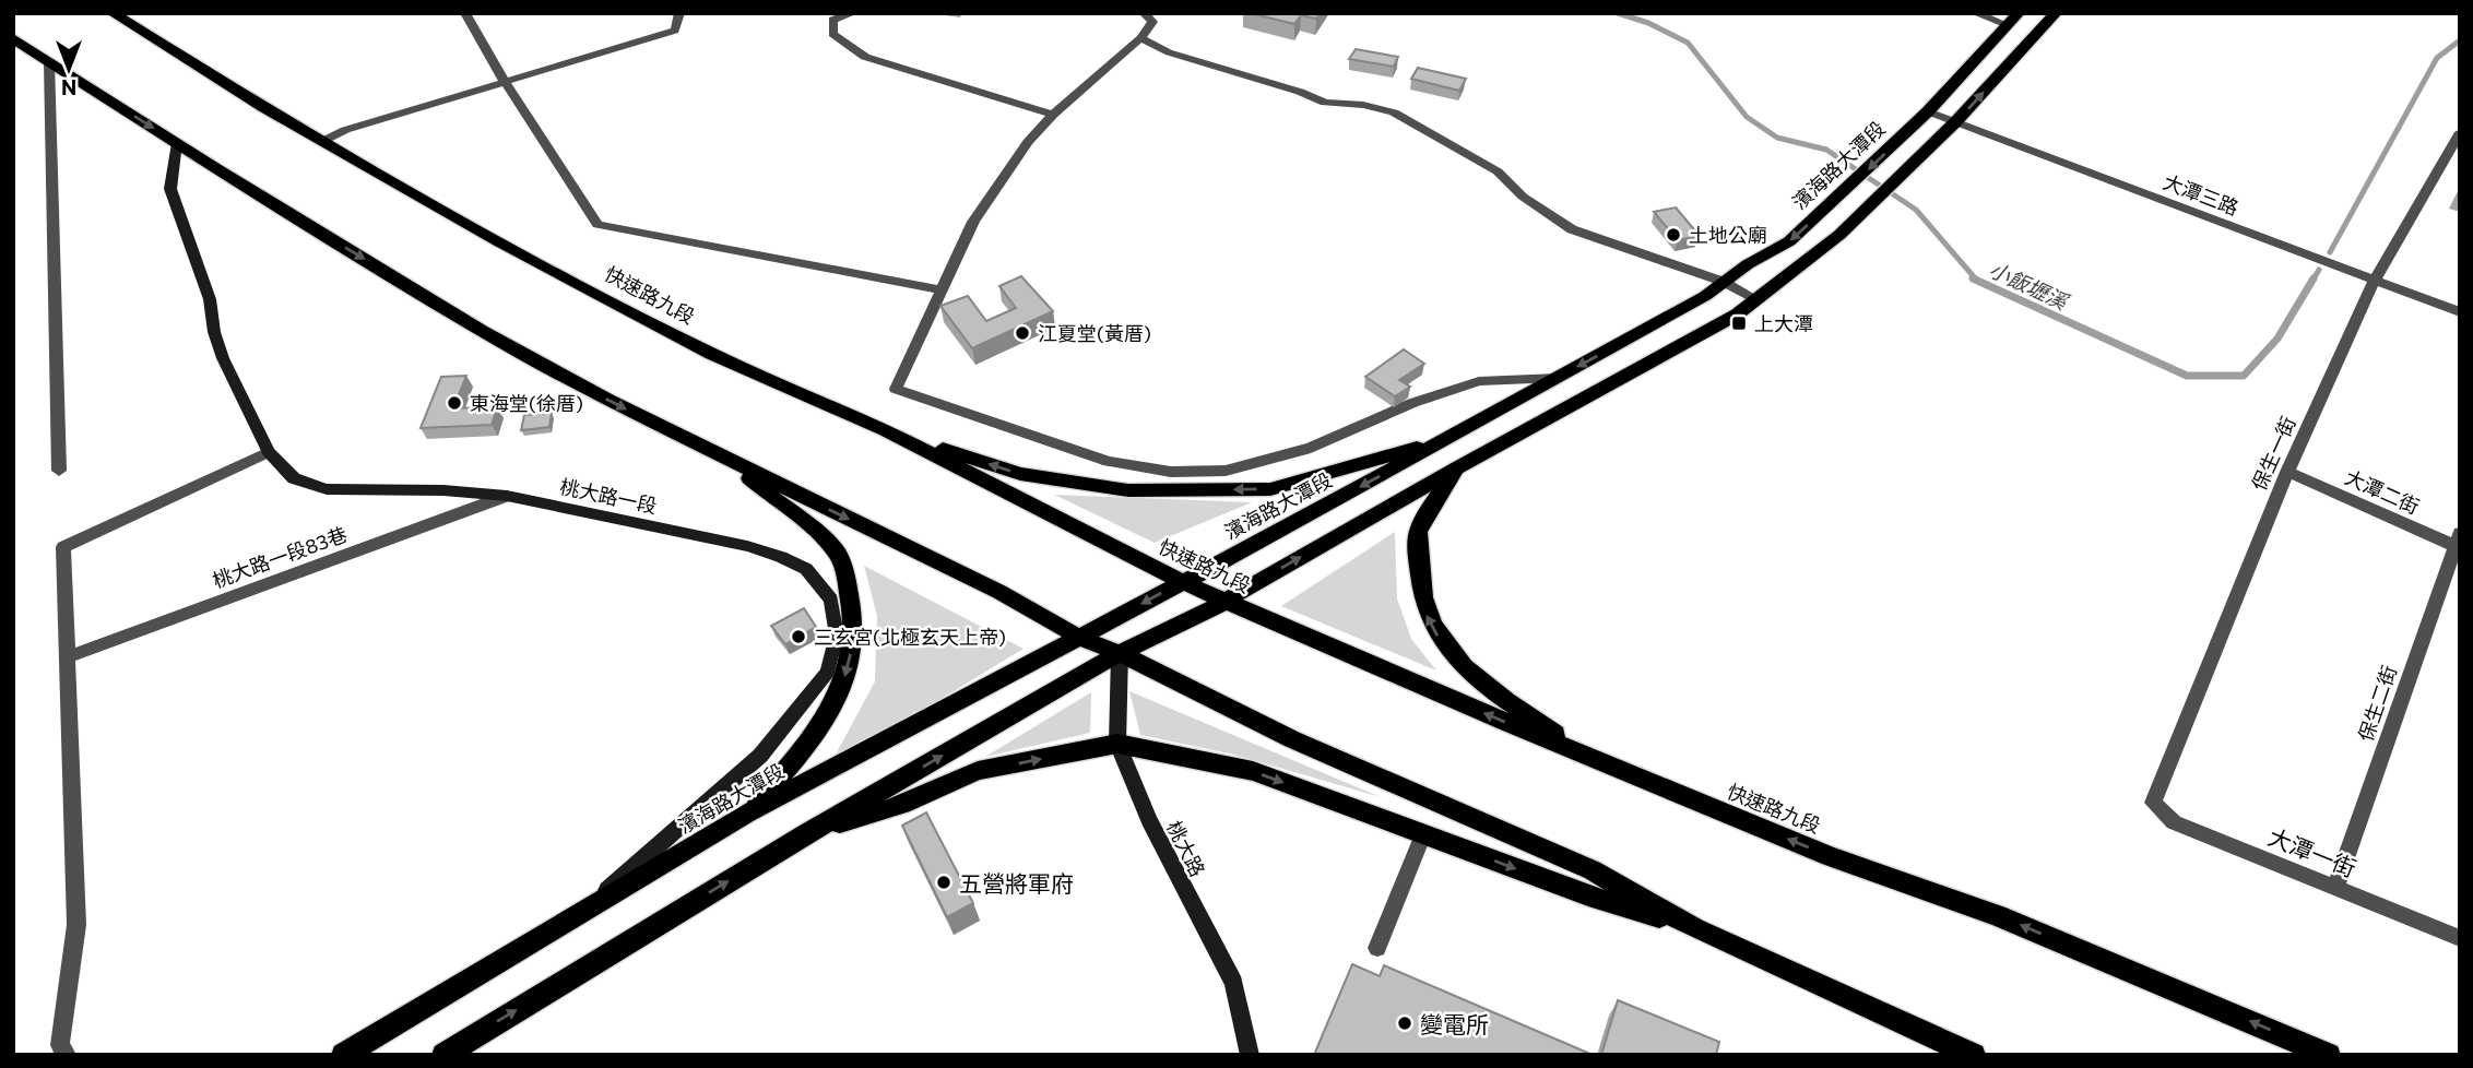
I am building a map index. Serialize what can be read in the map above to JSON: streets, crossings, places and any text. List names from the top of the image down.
{
  "streets": {
    "main road": ["濱海路大潭段", "快速路九段"],
    "street": [
      "大潭三路",
      "保生一街",
      "大潭二街",
      "桃大路一段",
      "桃大路一段83巷",
      "保生二街",
      "桃大路",
      "大潭一街"
    ]
  },
  "crossings": [
    ["濱海路大潭段", "大潭三路"],
    ["濱海路大潭段", "快速路九段"],
    ["濱海路大潭段", "桃大路一段"],
    ["大潭三路", "保生一街"],
    ["保生一街", "大潭二街"],
    ["保生一街", "大潭一街"],
    ["大潭二街", "保生二街"],
    ["桃大路一段", "桃大路一段83巷"],
    ["保生二街", "大潭一街"]
  ],
  "water": ["小飯壢溪"],
  "places": {
    "other": [
      "土地公廟",
      "江夏堂(黃厝)",
      "東海堂(徐厝)",
      "三玄宮(北極玄天上帝)",
      "五營將軍府",
      "變電所"
    ],
    "transit": ["上大潭"]
  },
  "north": "bottom"
}
